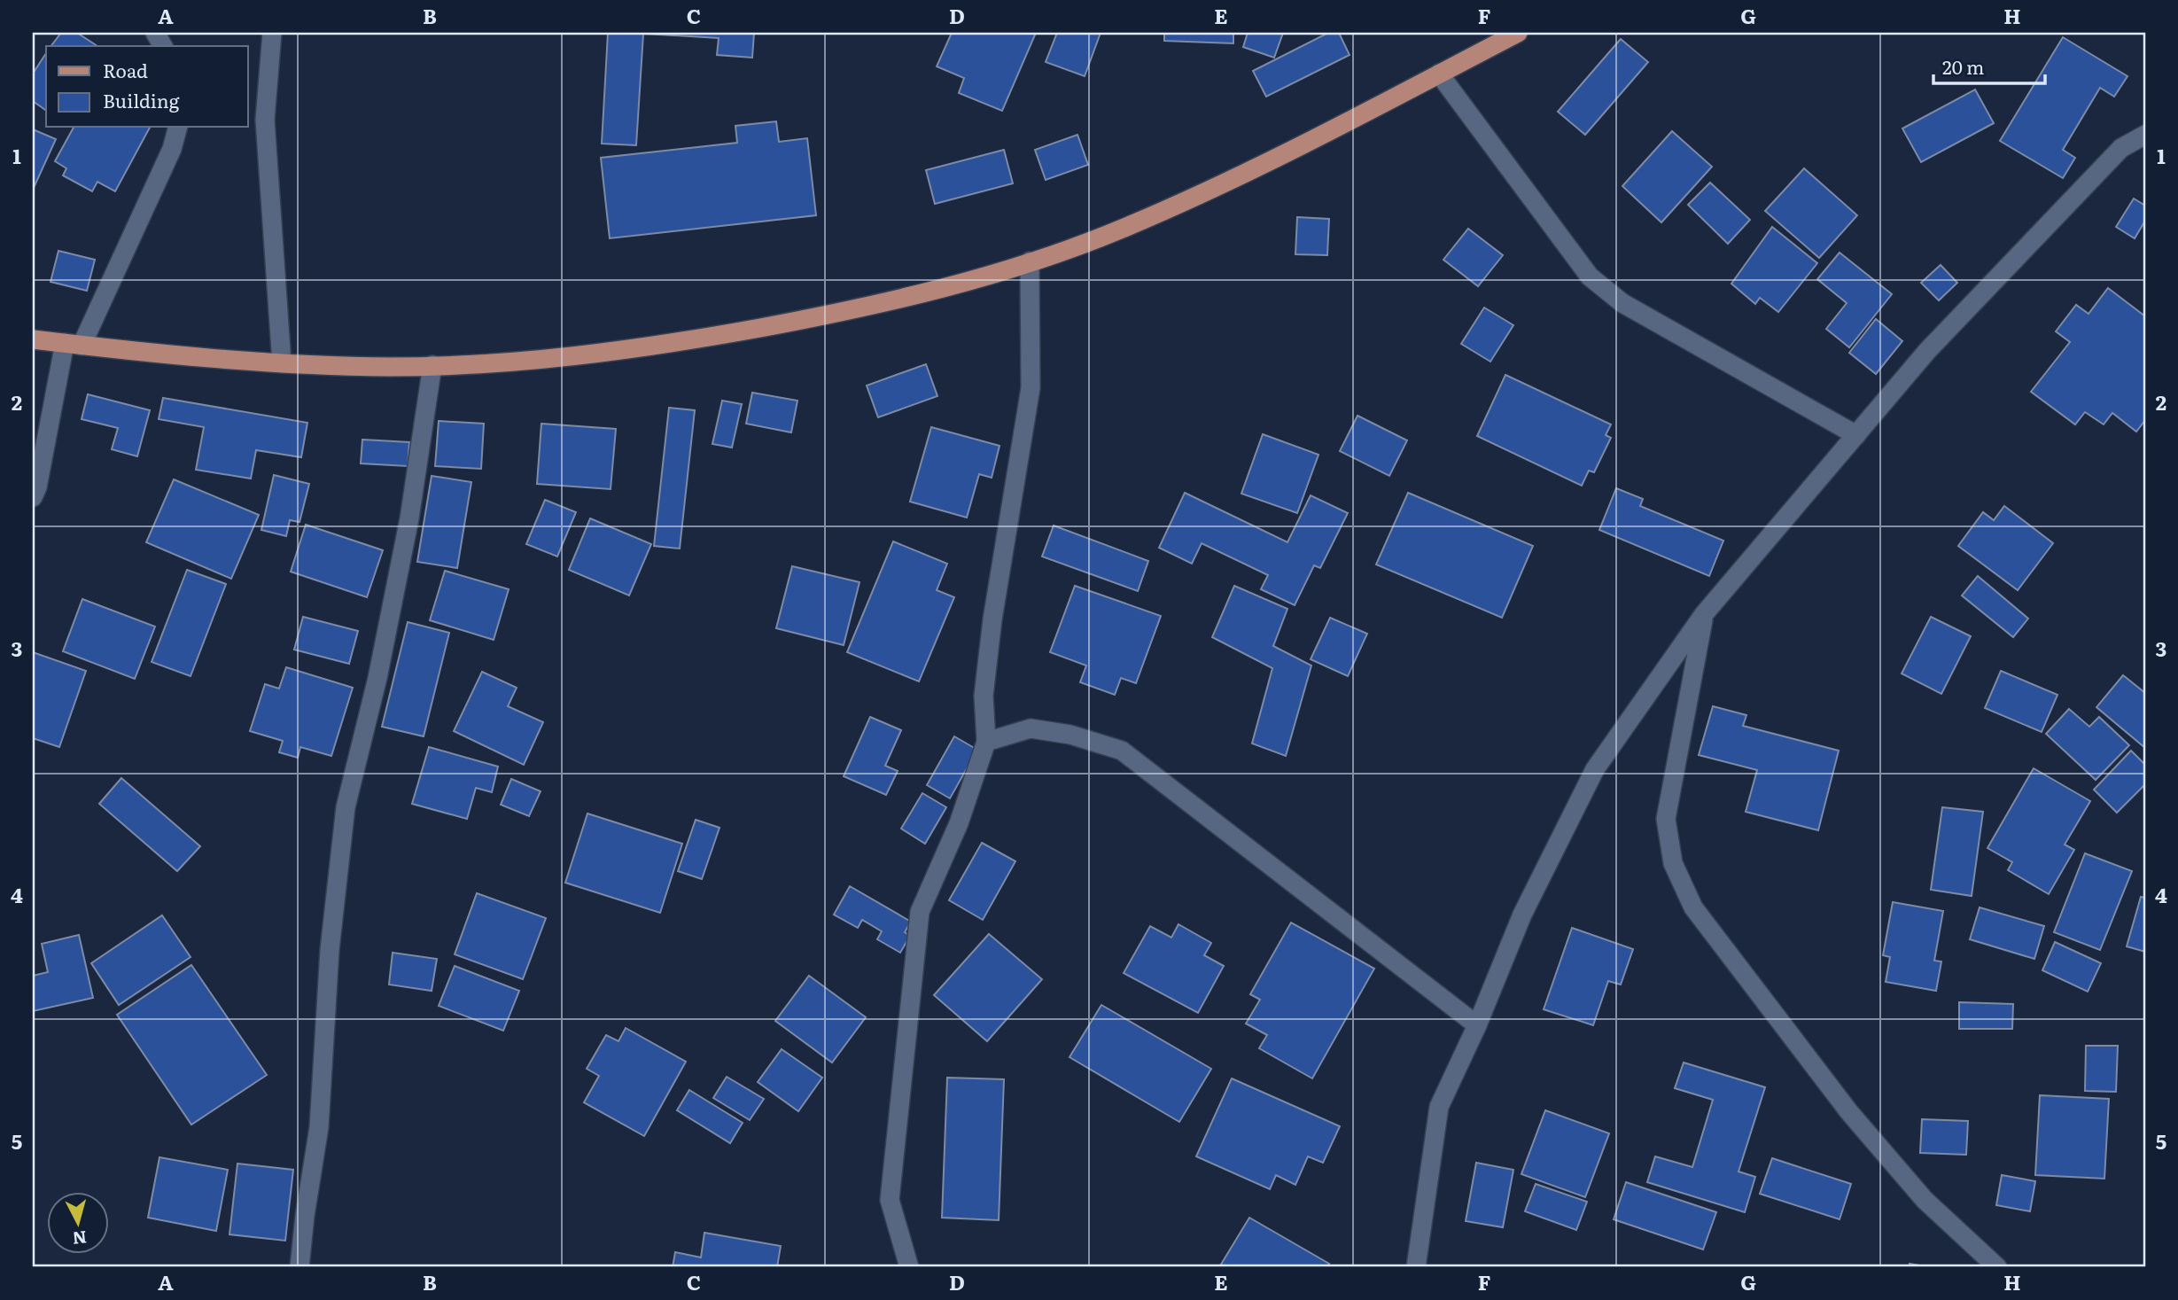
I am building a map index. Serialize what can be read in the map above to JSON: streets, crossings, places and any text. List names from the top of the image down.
{
  "legend": ["Road", "Building"],
  "scale_bar": "20 m",
  "north": "bottom",
  "grid": {
    "columns": [
      "A",
      "B",
      "C",
      "D",
      "E",
      "F",
      "G",
      "H"
    ],
    "rows": [
      "1",
      "2",
      "3",
      "4",
      "5"
    ]
  }
}
